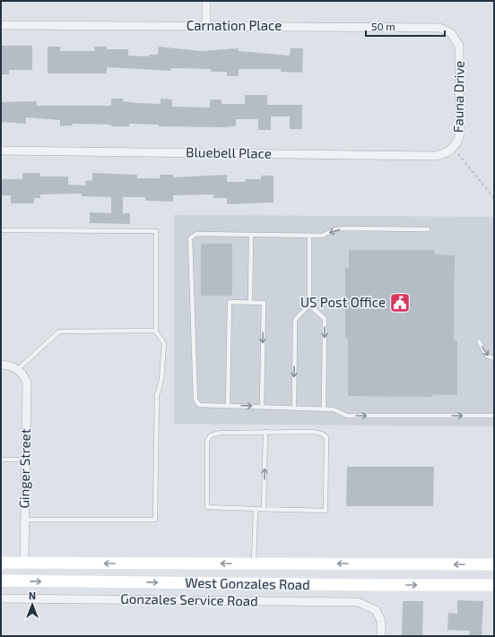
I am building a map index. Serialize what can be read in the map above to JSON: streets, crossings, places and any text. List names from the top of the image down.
{
  "streets": {
    "main road": ["West Gonzales Road"],
    "street": [
      "Carnation Place",
      "Fauna Drive",
      "Bluebell Place",
      "Ginger Street",
      "Gonzales Service Road"
    ]
  },
  "crossings": [
    ["Carnation Place", "Fauna Drive"],
    ["Fauna Drive", "Bluebell Place"],
    ["Ginger Street", "West Gonzales Road"]
  ],
  "places": {
    "public building": ["US Post Office"]
  },
  "scale_bar": "50 m",
  "north": "top"
}
